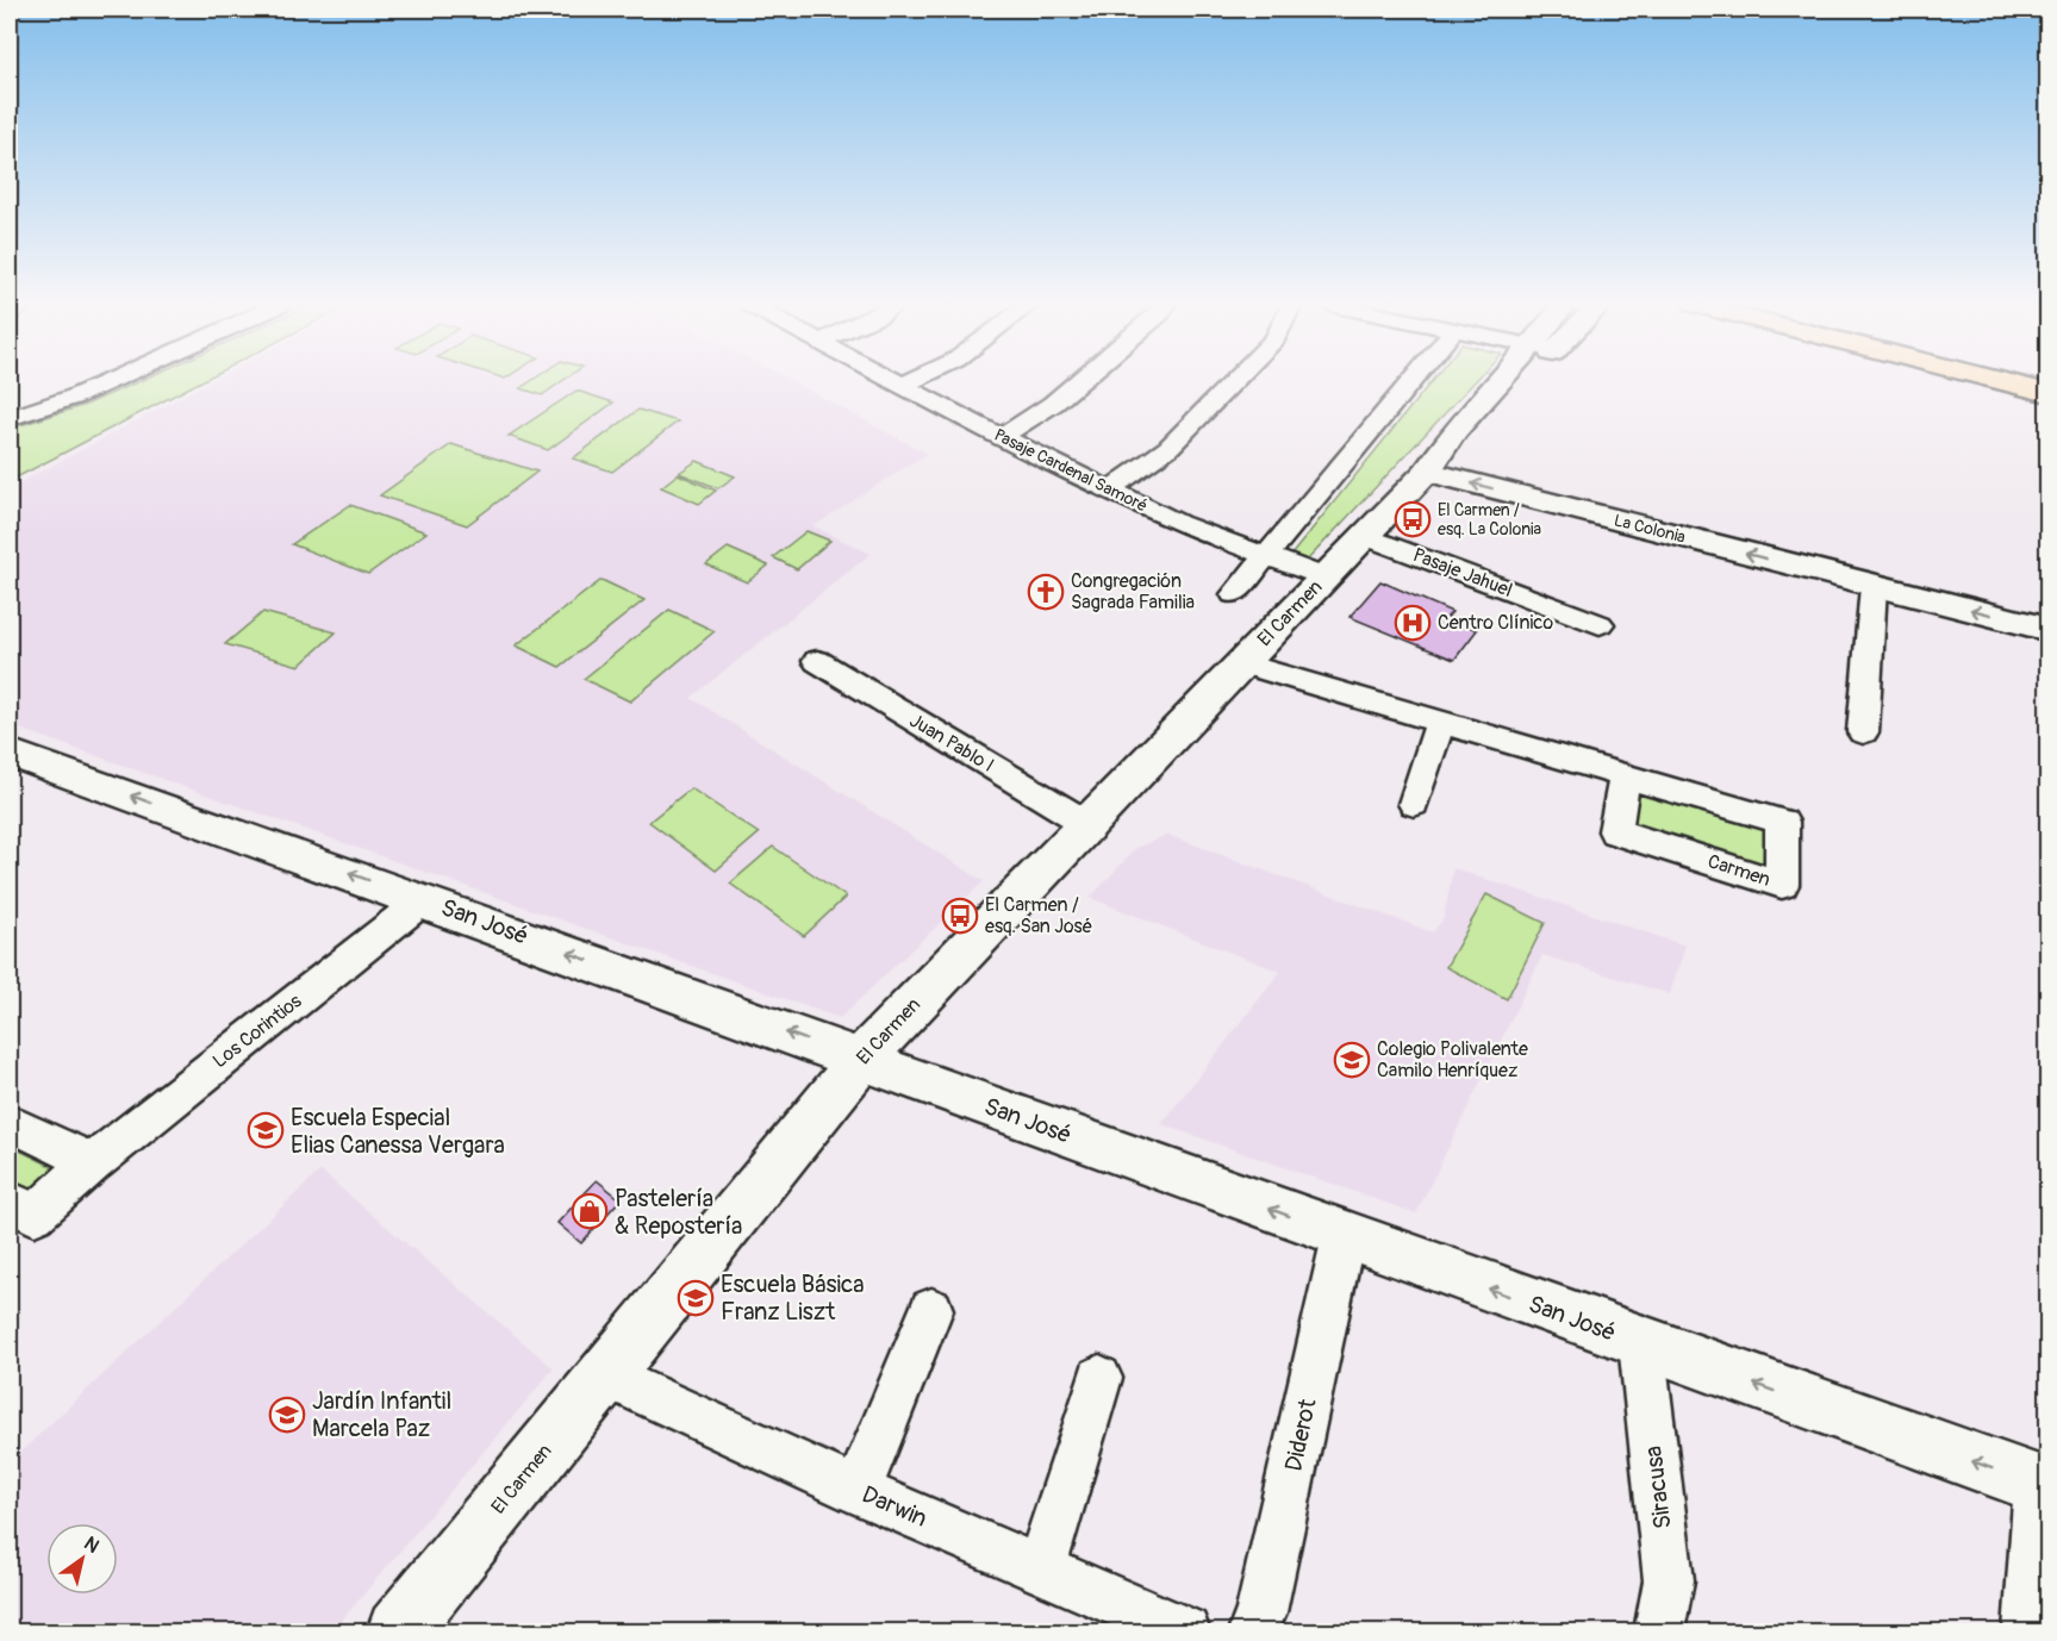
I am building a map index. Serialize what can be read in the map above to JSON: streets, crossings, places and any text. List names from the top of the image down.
{
  "streets": {
    "street": [
      "Pasaje Cardenal Samoré",
      "La Colonia",
      "Pasaje Jahuel",
      "El Carmen",
      "Juan Pablo I",
      "Carmen",
      "San José",
      "Los Corintios",
      "Diderot",
      "Siracusa",
      "Darwin"
    ]
  },
  "crossings": [
    ["Pasaje Cardenal Samoré", "El Carmen"],
    ["La Colonia", "El Carmen"],
    ["Pasaje Jahuel", "El Carmen"],
    ["El Carmen", "Juan Pablo I"],
    ["El Carmen", "Carmen"],
    ["El Carmen", "San José"],
    ["El Carmen", "Darwin"],
    ["San José", "Los Corintios"],
    ["San José", "Diderot"],
    ["San José", "Siracusa"]
  ],
  "one_way": ["La Colonia", "San José"],
  "places": {
    "bus stop": ["El Carmen / esq. La Colonia", "El Carmen / esq. San José"],
    "church": ["Congregación Sagrada Familia"],
    "hospital": ["Centro Clínico"],
    "school or university": [
      "Colegio Polivalente Camilo Henríquez",
      "Escuela Especial Elias Canessa Vergara",
      "Escuela Básica Franz Liszt",
      "Jardín Infantil Marcela Paz"
    ],
    "shop": ["Pastelería & Repostería"]
  },
  "north": "top right"
}
